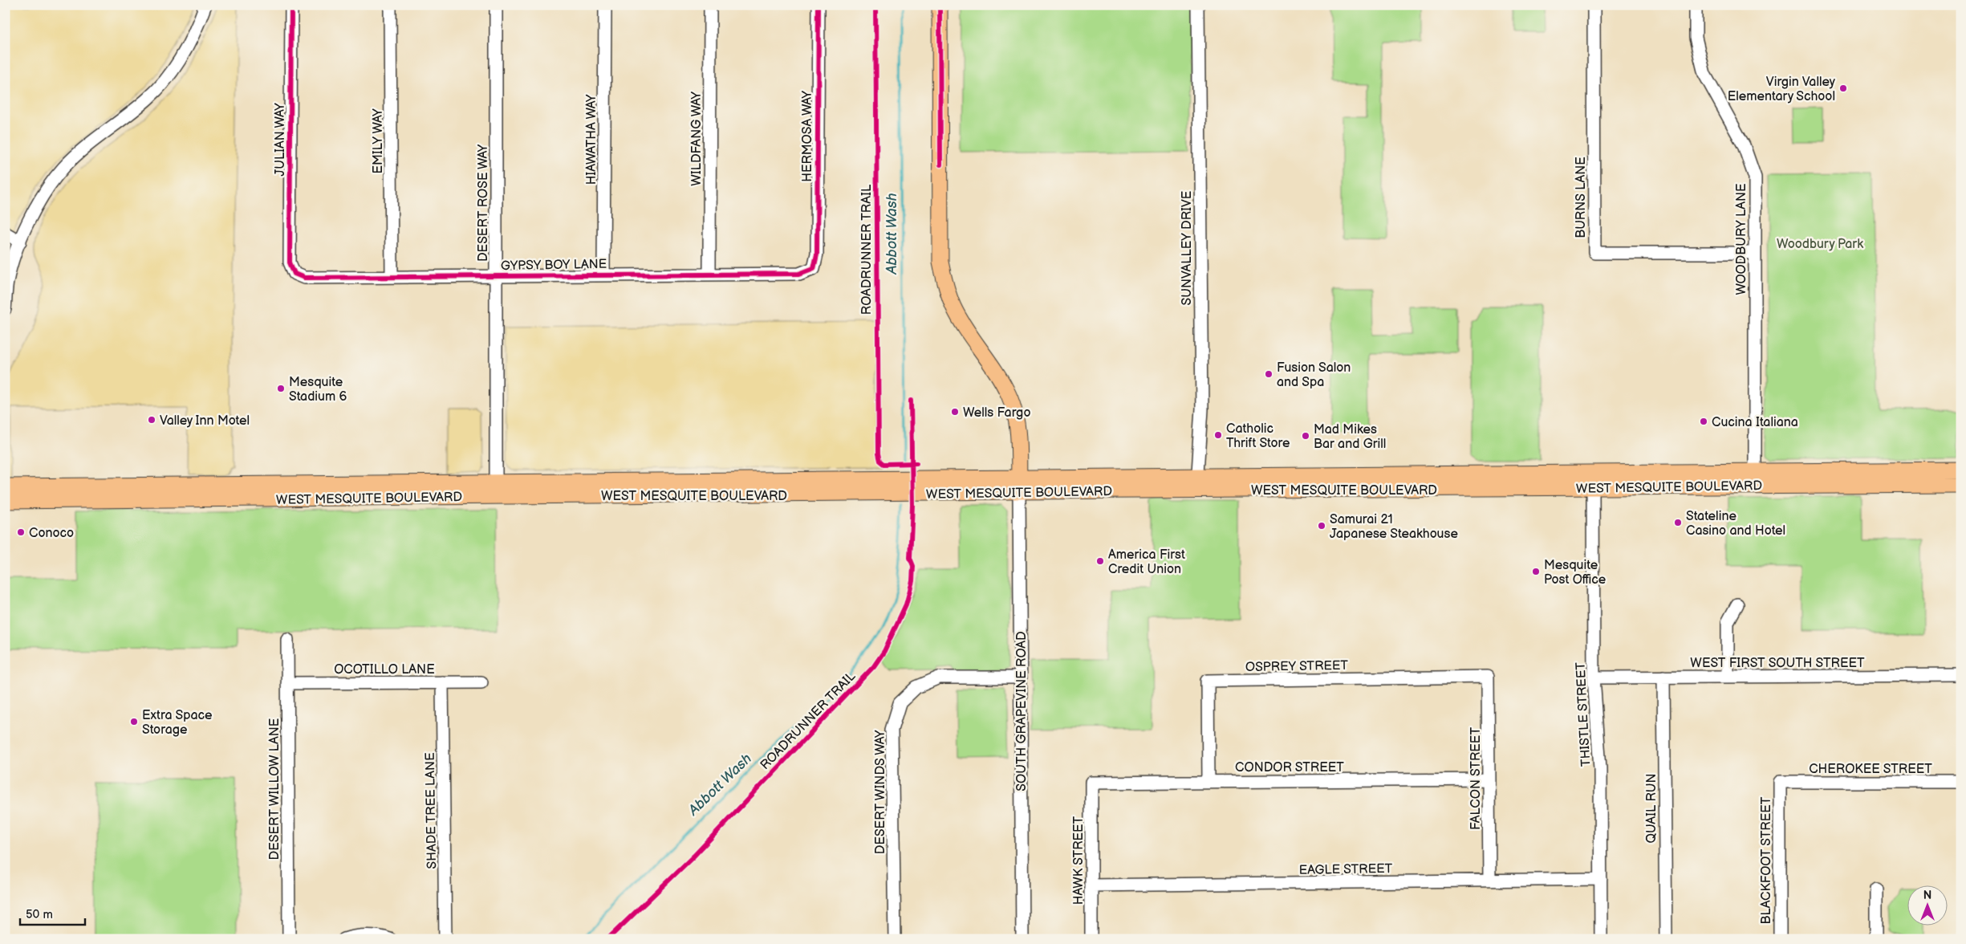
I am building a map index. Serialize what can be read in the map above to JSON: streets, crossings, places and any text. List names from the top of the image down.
{
  "streets": {
    "main road": ["WEST MESQUITE BOULEVARD"],
    "street": [
      "HERMOSA WAY",
      "WILDFANG WAY",
      "JULIAN WAY",
      "HIAWATHA WAY",
      "EMILY WAY",
      "BURNS LANE",
      "DESERT ROSE WAY",
      "WOODBURY LANE",
      "SUNVALLEY DRIVE",
      "GYPSY BOY LANE",
      "WEST FIRST SOUTH STREET",
      "OSPREY STREET",
      "OCOTILLO LANE",
      "SOUTH GRAPEVINE ROAD",
      "THISTLE STREET",
      "CONDOR STREET",
      "CHEROKEE STREET",
      "FALCON STREET",
      "DESERT WILLOW LANE",
      "DESERT WINDS WAY",
      "QUAIL RUN",
      "SHADE TREE LANE",
      "HAWK STREET",
      "BLACKFOOT STREET",
      "EAGLE STREET"
    ],
    "cycle path": ["ROADRUNNER TRAIL"]
  },
  "crossings": [
    ["HERMOSA WAY", "GYPSY BOY LANE"],
    ["WILDFANG WAY", "GYPSY BOY LANE"],
    ["JULIAN WAY", "GYPSY BOY LANE"],
    ["HIAWATHA WAY", "GYPSY BOY LANE"],
    ["EMILY WAY", "GYPSY BOY LANE"],
    ["BURNS LANE", "WOODBURY LANE"],
    ["DESERT ROSE WAY", "GYPSY BOY LANE"],
    ["DESERT ROSE WAY", "WEST MESQUITE BOULEVARD"],
    ["WOODBURY LANE", "WEST MESQUITE BOULEVARD"],
    ["SUNVALLEY DRIVE", "WEST MESQUITE BOULEVARD"],
    ["WEST MESQUITE BOULEVARD", "SOUTH GRAPEVINE ROAD"],
    ["WEST MESQUITE BOULEVARD", "THISTLE STREET"],
    ["WEST FIRST SOUTH STREET", "THISTLE STREET"],
    ["WEST FIRST SOUTH STREET", "QUAIL RUN"],
    ["OSPREY STREET", "CONDOR STREET"],
    ["OSPREY STREET", "FALCON STREET"],
    ["OCOTILLO LANE", "DESERT WILLOW LANE"],
    ["OCOTILLO LANE", "SHADE TREE LANE"],
    ["SOUTH GRAPEVINE ROAD", "DESERT WINDS WAY"],
    ["THISTLE STREET", "EAGLE STREET"],
    ["CONDOR STREET", "FALCON STREET"],
    ["CONDOR STREET", "HAWK STREET"],
    ["CHEROKEE STREET", "BLACKFOOT STREET"],
    ["FALCON STREET", "EAGLE STREET"],
    ["HAWK STREET", "EAGLE STREET"]
  ],
  "water": ["Abbott Wash"],
  "parks": ["Woodbury Park"],
  "places": [
    "Virgin Valley Elementary School",
    "Fusion Salon and Spa",
    "Mesquite Stadium 6",
    "Wells Fargo",
    "Valley Inn Motel",
    "Cucina Italiana",
    "Catholic Thrift Store",
    "Mad Mikes Bar and Grill",
    "Stateline Casino and Hotel",
    "Samurai 21 Japanese Steakhouse",
    "Conoco",
    "America First Credit Union",
    "Mesquite Post Office",
    "Extra Space Storage"
  ],
  "scale_bar": "50 m",
  "north": "top"
}
